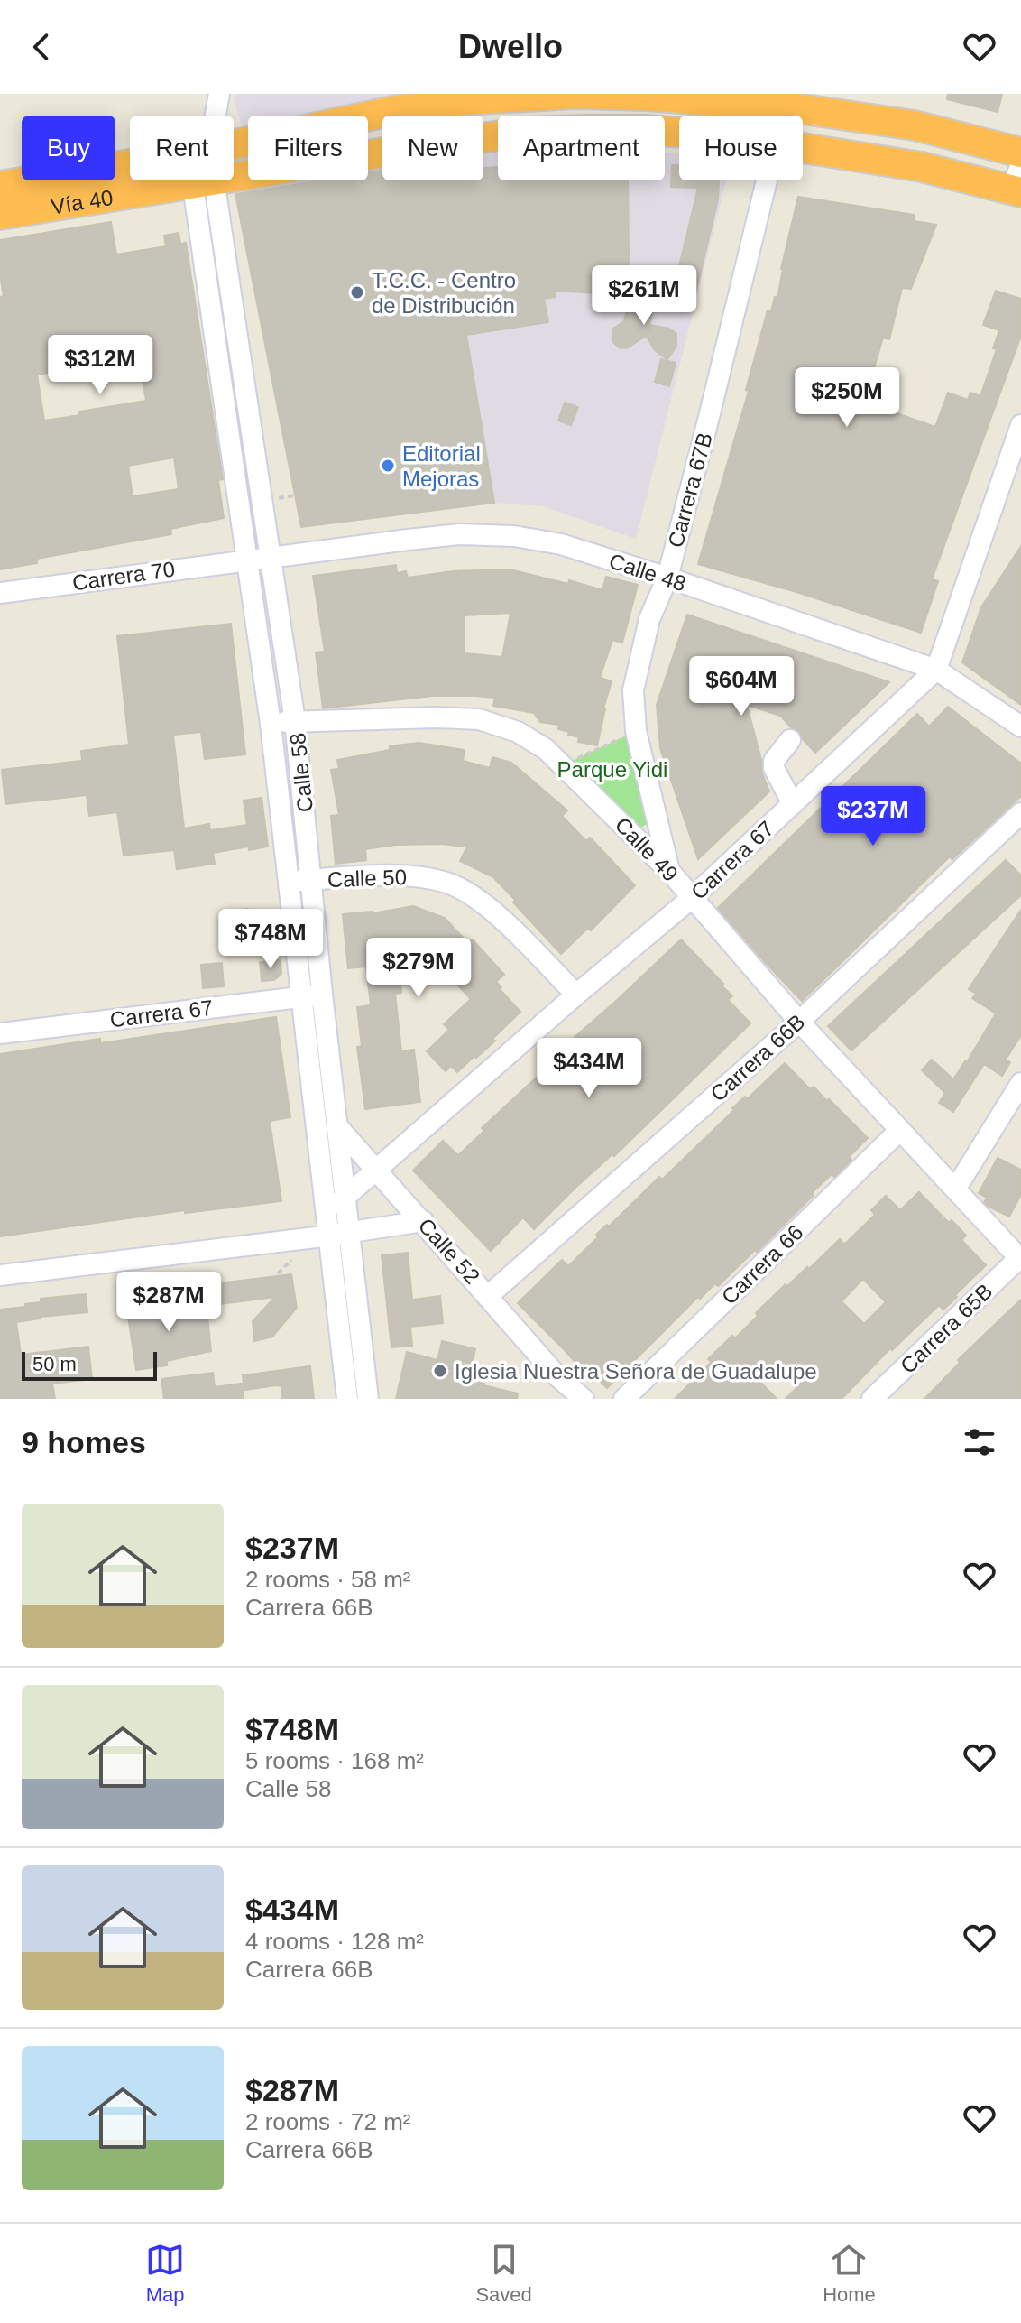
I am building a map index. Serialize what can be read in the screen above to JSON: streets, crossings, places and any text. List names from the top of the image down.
{
  "streets": {
    "highway": ["Vía 40"],
    "street": [
      "Carrera 67B",
      "Calle 48",
      "Carrera 70",
      "Calle 58",
      "Calle 49",
      "Carrera 67",
      "Calle 50",
      "Carrera 66B",
      "Calle 52",
      "Carrera 66",
      "Carrera 65B"
    ]
  },
  "crossings": [
    ["Vía 40", "Carrera 67B"],
    ["Vía 40", "Calle 58"],
    ["Carrera 67B", "Calle 48"],
    ["Carrera 67B", "Calle 49"],
    ["Calle 48", "Carrera 70"],
    ["Calle 48", "Calle 58"],
    ["Calle 48", "Carrera 67"],
    ["Carrera 70", "Calle 58"],
    ["Calle 58", "Calle 49"],
    ["Calle 58", "Carrera 67"],
    ["Calle 58", "Calle 50"],
    ["Calle 58", "Calle 52"],
    ["Calle 49", "Carrera 67"],
    ["Calle 49", "Carrera 66B"],
    ["Calle 49", "Carrera 66"],
    ["Calle 49", "Carrera 65B"],
    ["Carrera 67", "Calle 50"],
    ["Carrera 67", "Calle 52"],
    ["Carrera 66B", "Calle 52"]
  ],
  "parks": ["Parque Yidi"],
  "places": ["T.C.C. - Centro de Distribución", "Editorial Mejoras", "Iglesia Nuestra Señora de Guadalupe"],
  "scale_bar": "50 m",
  "page": {
    "header": "Dwello",
    "chip": [
      "Buy",
      "Rent",
      "Filters",
      "New",
      "Apartment",
      "House"
    ],
    "price": [
      "$261M",
      "$312M",
      "$250M",
      "$604M",
      "$237M",
      "$748M",
      "$279M",
      "$434M",
      "$287M"
    ],
    "scale": "50 m",
    "heading": "9 homes",
    "list": [
      {
        "name": "$237M",
        "note": "2 rooms · 58 m² · Carrera 66B"
      },
      {
        "name": "$748M",
        "note": "5 rooms · 168 m² · Calle 58"
      },
      {
        "name": "$434M",
        "note": "4 rooms · 128 m² · Carrera 66B"
      },
      {
        "name": "$287M",
        "note": "2 rooms · 72 m² · Carrera 66B"
      }
    ],
    "tabs": ["Map", "Saved", "Home"]
  }
}
